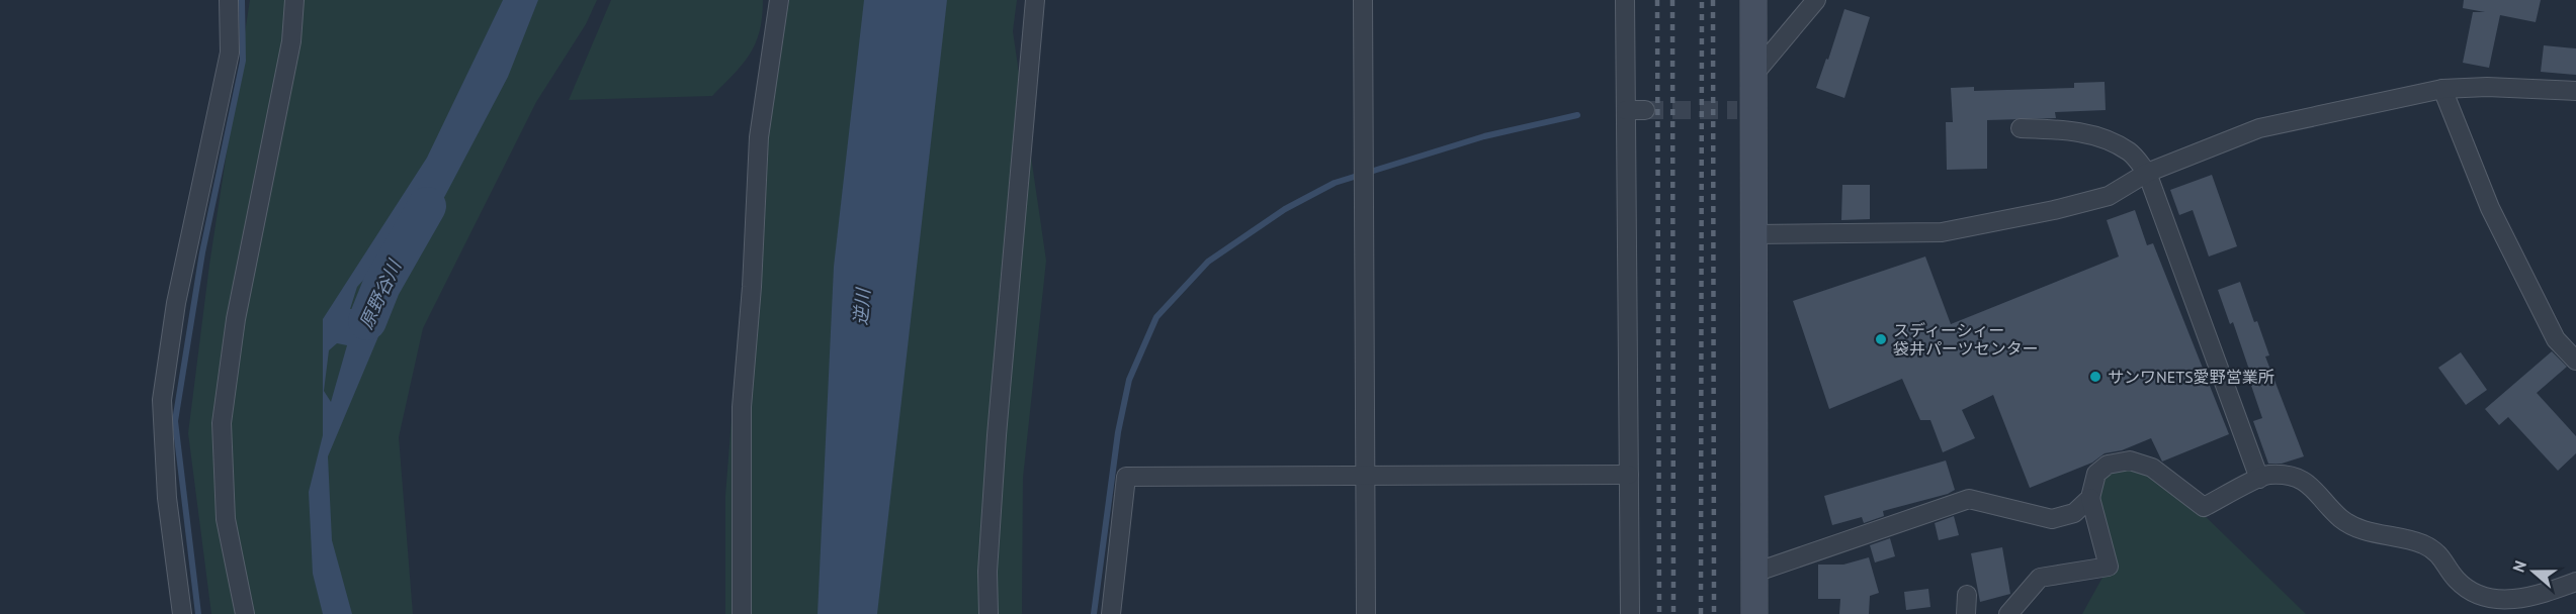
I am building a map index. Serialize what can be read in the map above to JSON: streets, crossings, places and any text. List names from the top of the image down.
{
  "water": ["原野谷川", "逆川"],
  "places": ["スディーシィー 袋井パーツセンター", "サンワNETS愛野営業所"],
  "north": "left"
}
